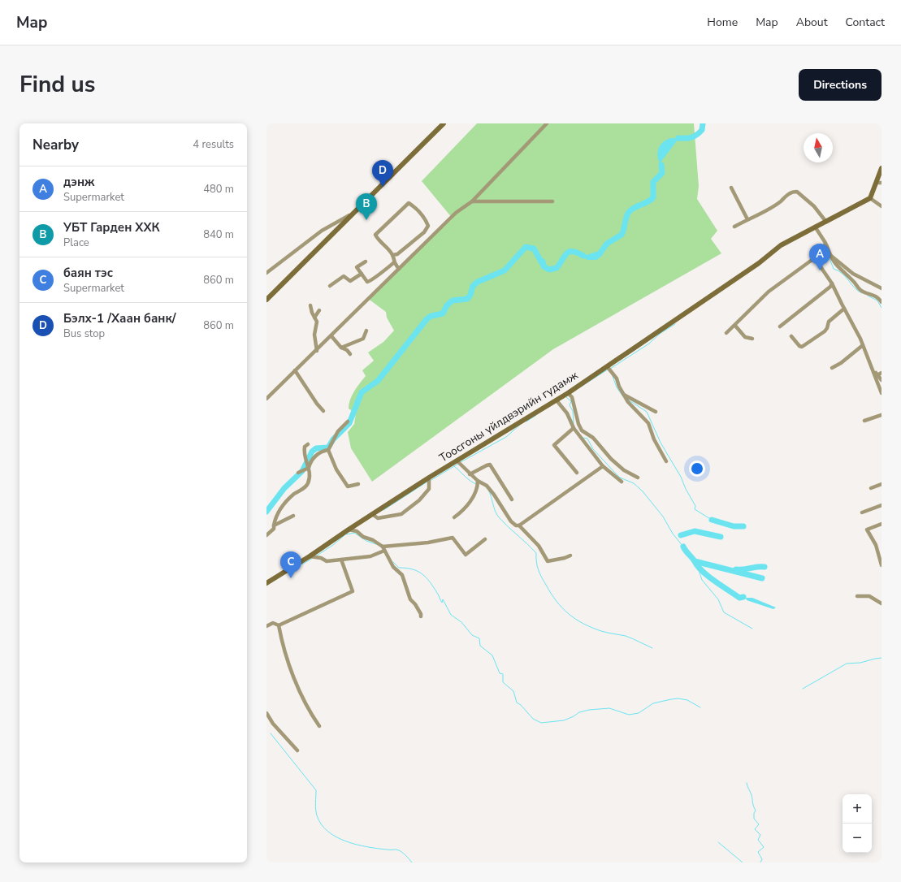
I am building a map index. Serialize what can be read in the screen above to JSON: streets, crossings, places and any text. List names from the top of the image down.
{
  "streets": {
    "main road": ["Тоосгоны үйлдвэрийн гудамж"]
  },
  "north": "top",
  "page": {
    "header": "Map",
    "nav": [
      "Home",
      "Map",
      "About",
      "Contact"
    ],
    "title": "Find us",
    "buttons": "Directions",
    "heading": ["Nearby", "4 results"],
    "pins": [
      "D",
      "B",
      "A",
      "C"
    ],
    "list": [
      {
        "mark": "A",
        "name": "дэнж",
        "note": "Supermarket",
        "value": "480 m"
      },
      {
        "mark": "B",
        "name": "УБТ Гарден ХХК",
        "note": "Place",
        "value": "840 m"
      },
      {
        "mark": "C",
        "name": "баян тэс",
        "note": "Supermarket",
        "value": "860 m"
      },
      {
        "mark": "D",
        "name": "Бэлх-1 /Хаан банк/",
        "note": "Bus stop",
        "value": "860 m"
      }
    ],
    "map_buttons": ["+", "−"]
  }
}
